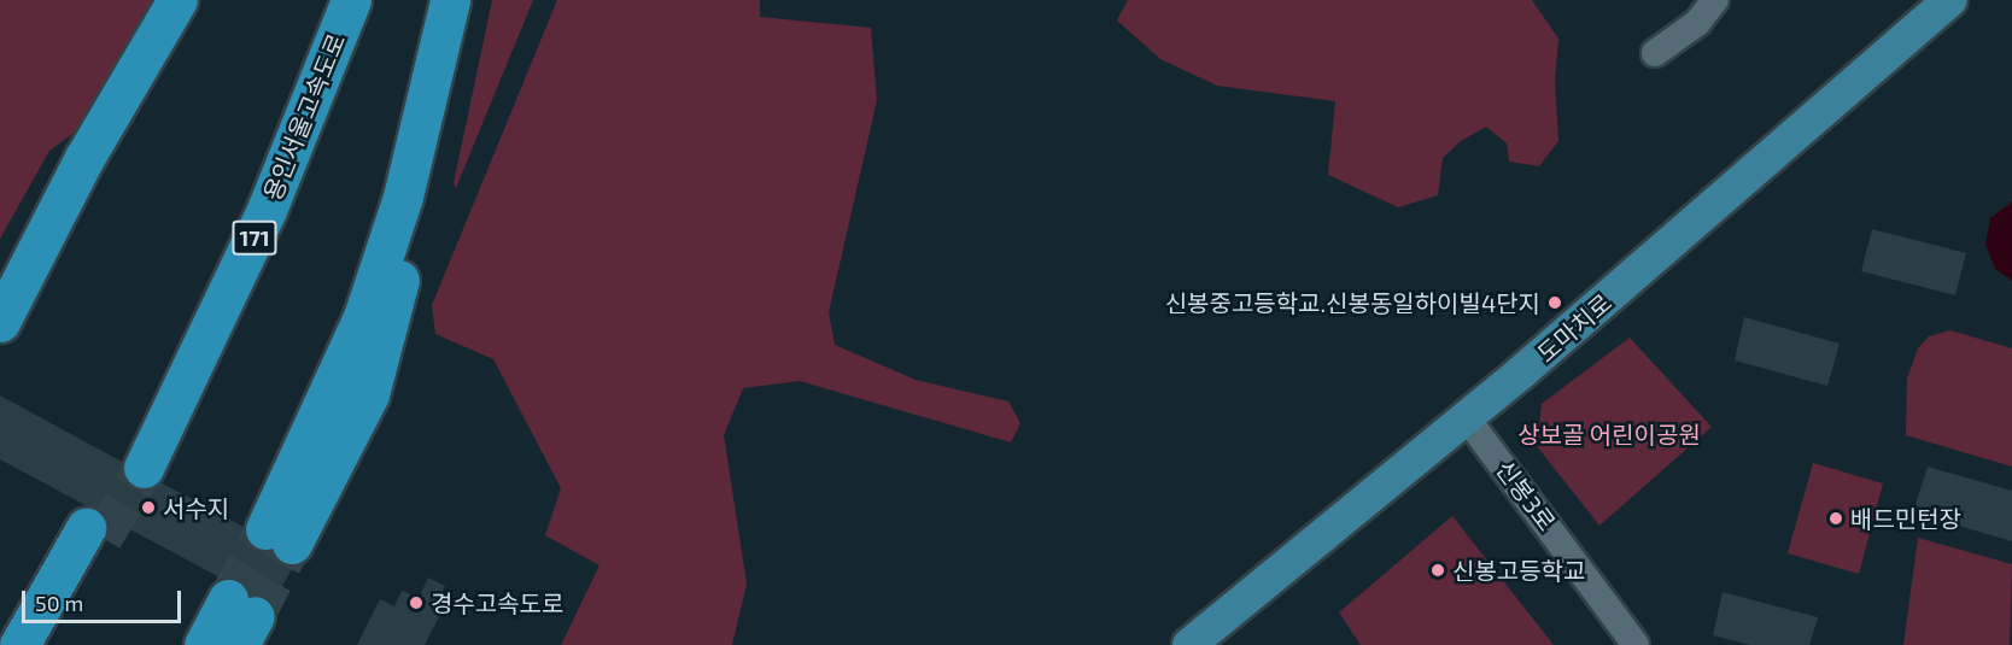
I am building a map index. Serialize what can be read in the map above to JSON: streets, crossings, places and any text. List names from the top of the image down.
{
  "streets": {
    "highway": ["용인서울고속도로", "171"],
    "main road": ["도마치로"],
    "street": ["신봉3로"]
  },
  "crossings": [
    ["도마치로", "신봉3로"]
  ],
  "parks": ["상보골 어린이공원"],
  "places": [
    "신봉중고등학교.신봉동일하이빌4단지",
    "서수지",
    "배드민턴장",
    "신봉고등학교",
    "경수고속도로"
  ],
  "scale_bar": "50 m"
}
